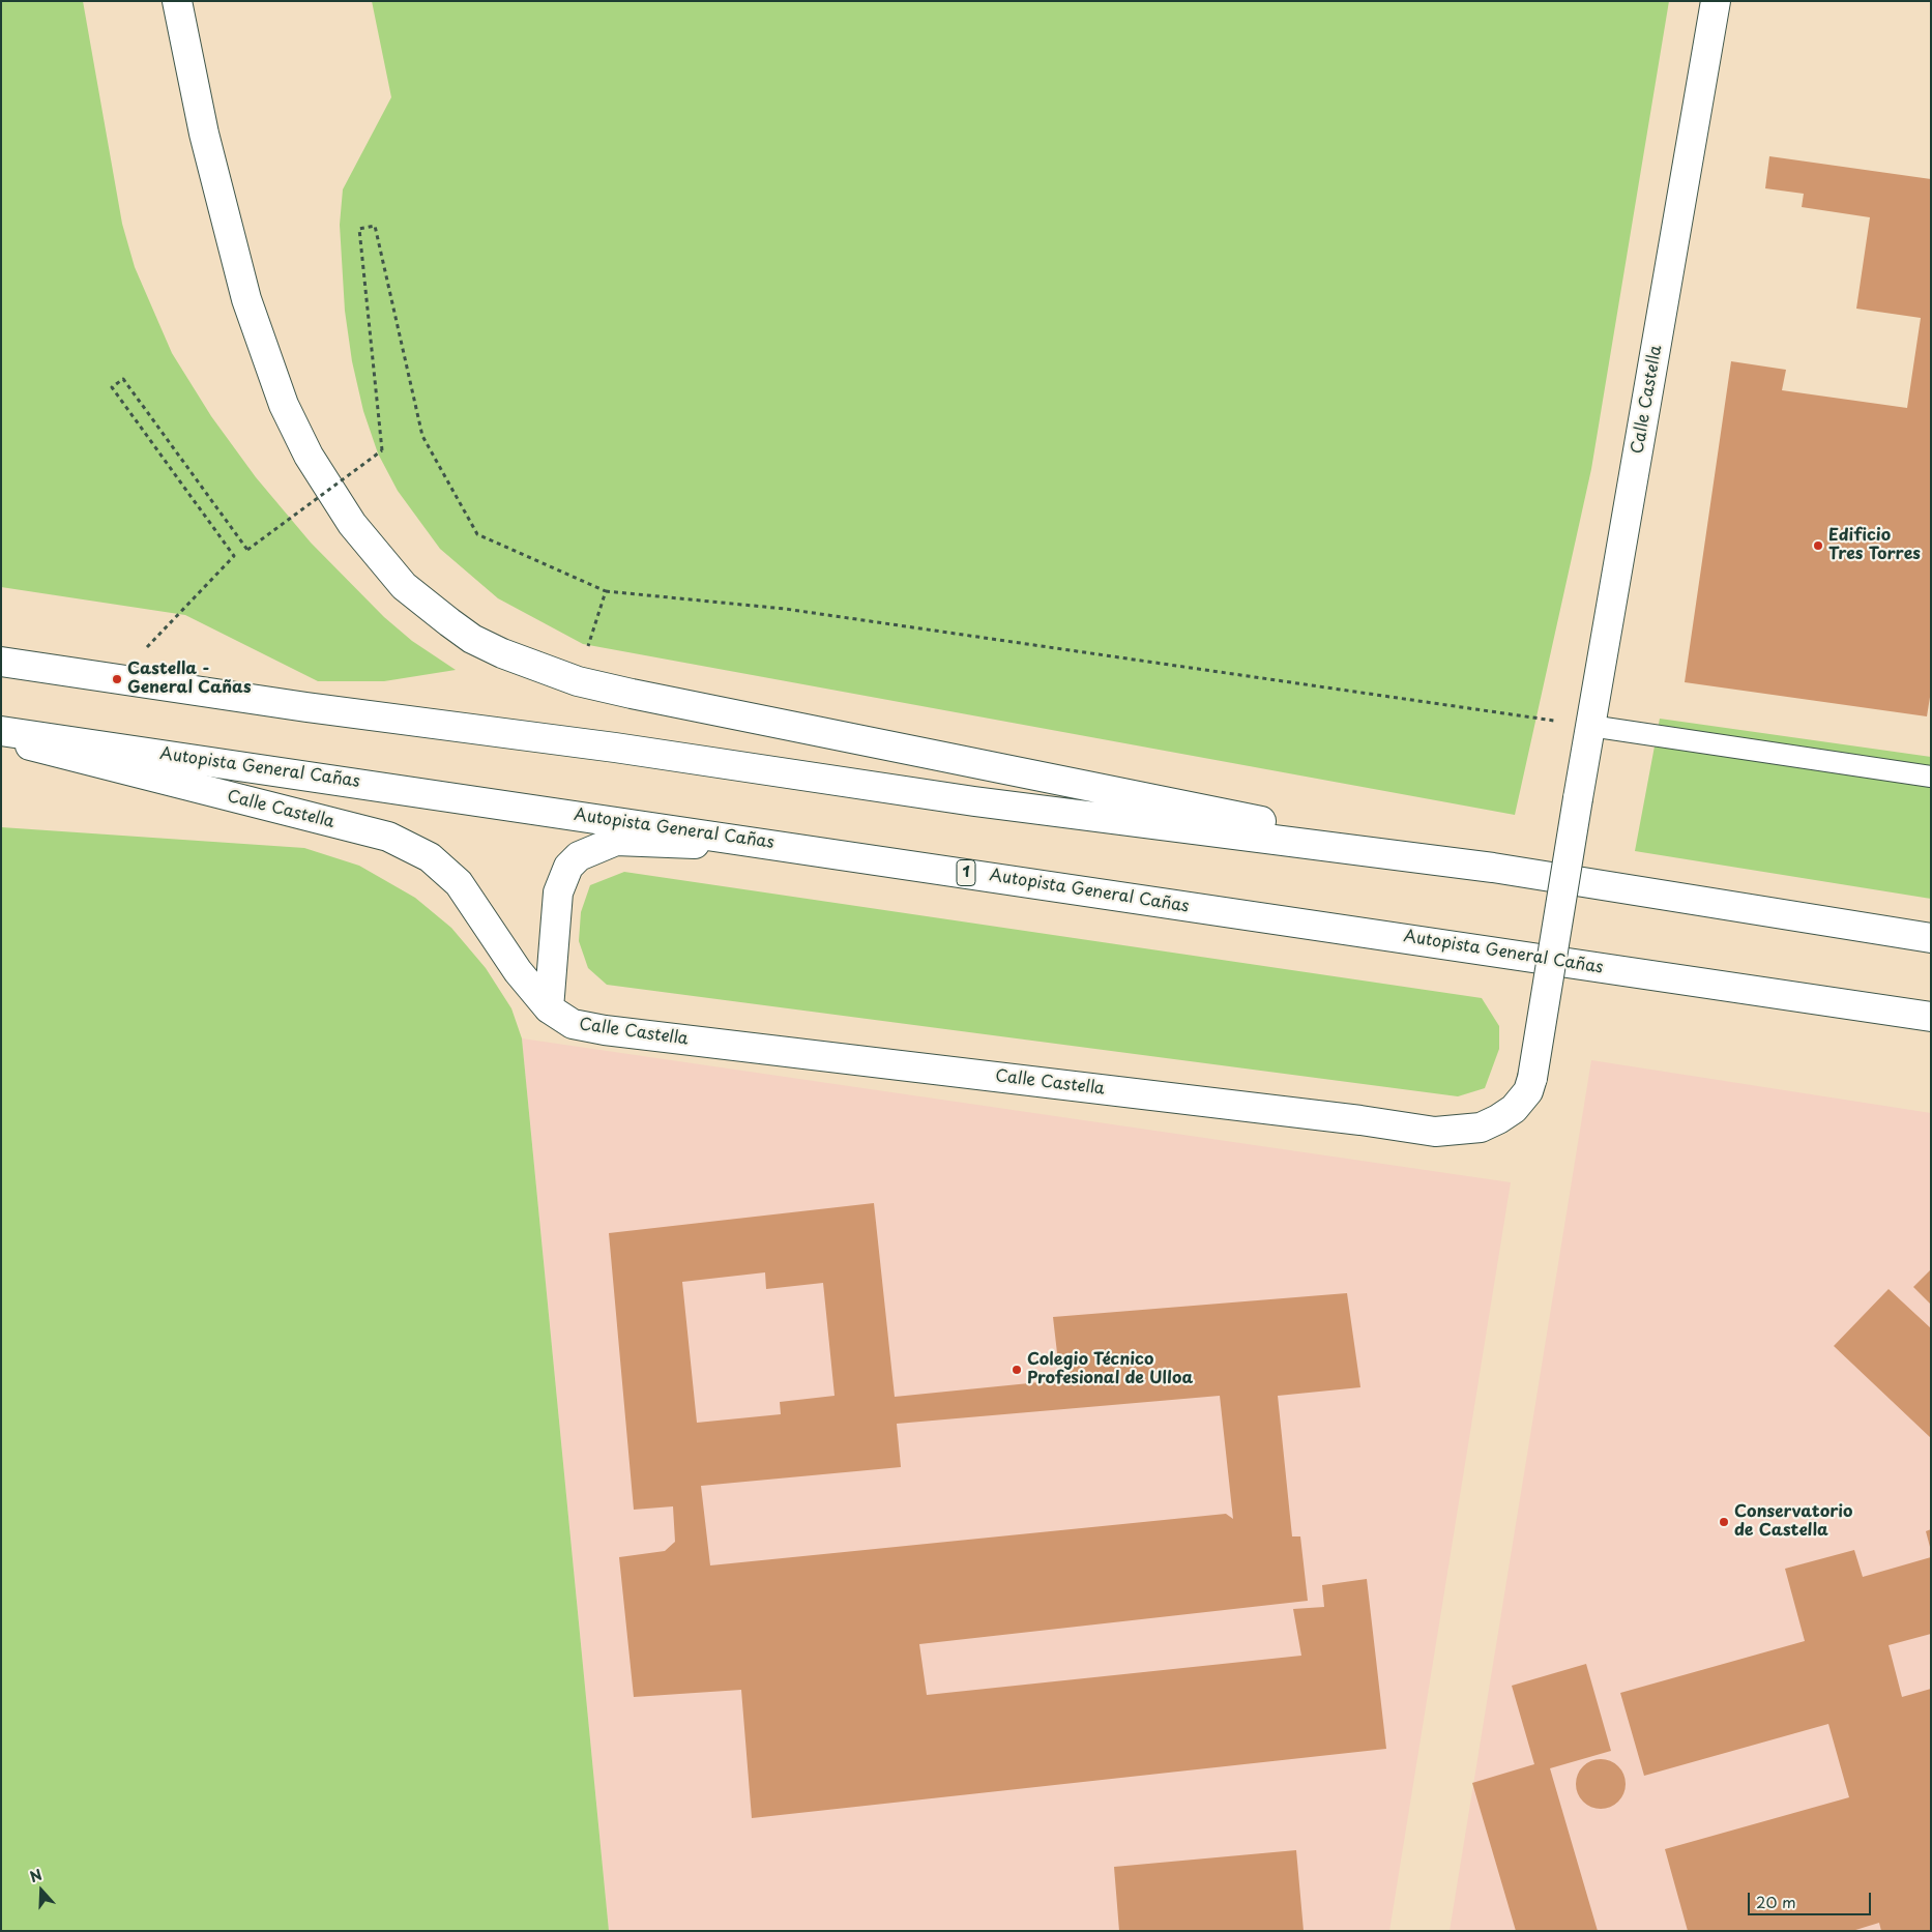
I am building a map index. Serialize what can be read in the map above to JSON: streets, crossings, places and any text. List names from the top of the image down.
{
  "streets": {
    "main road": ["Calle Castella", "Autopista General Cañas", "1"]
  },
  "places": [
    "Edificio Tres Torres",
    "Castella - General Cañas",
    "Colegio Técnico Profesional de Ulloa",
    "Conservatorio de Castella"
  ],
  "scale_bar": "20 m",
  "north": "top"
}
